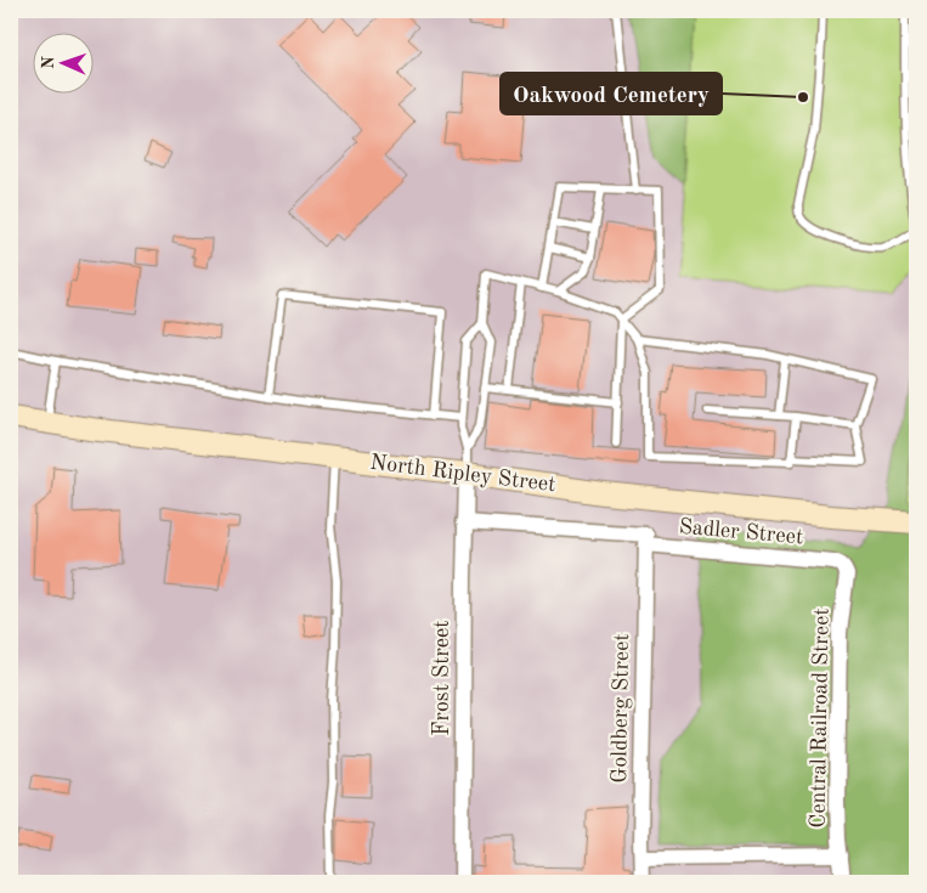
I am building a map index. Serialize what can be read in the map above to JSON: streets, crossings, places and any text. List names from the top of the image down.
{
  "streets": {
    "main road": ["North Ripley Street"],
    "street": [
      "Sadler Street",
      "Frost Street",
      "Goldberg Street",
      "Central Railroad Street"
    ]
  },
  "crossings": [
    ["North Ripley Street", "Frost Street"],
    ["Sadler Street", "Frost Street"],
    ["Sadler Street", "Goldberg Street"],
    ["Sadler Street", "Central Railroad Street"]
  ],
  "places": ["Oakwood Cemetery"],
  "north": "left"
}
